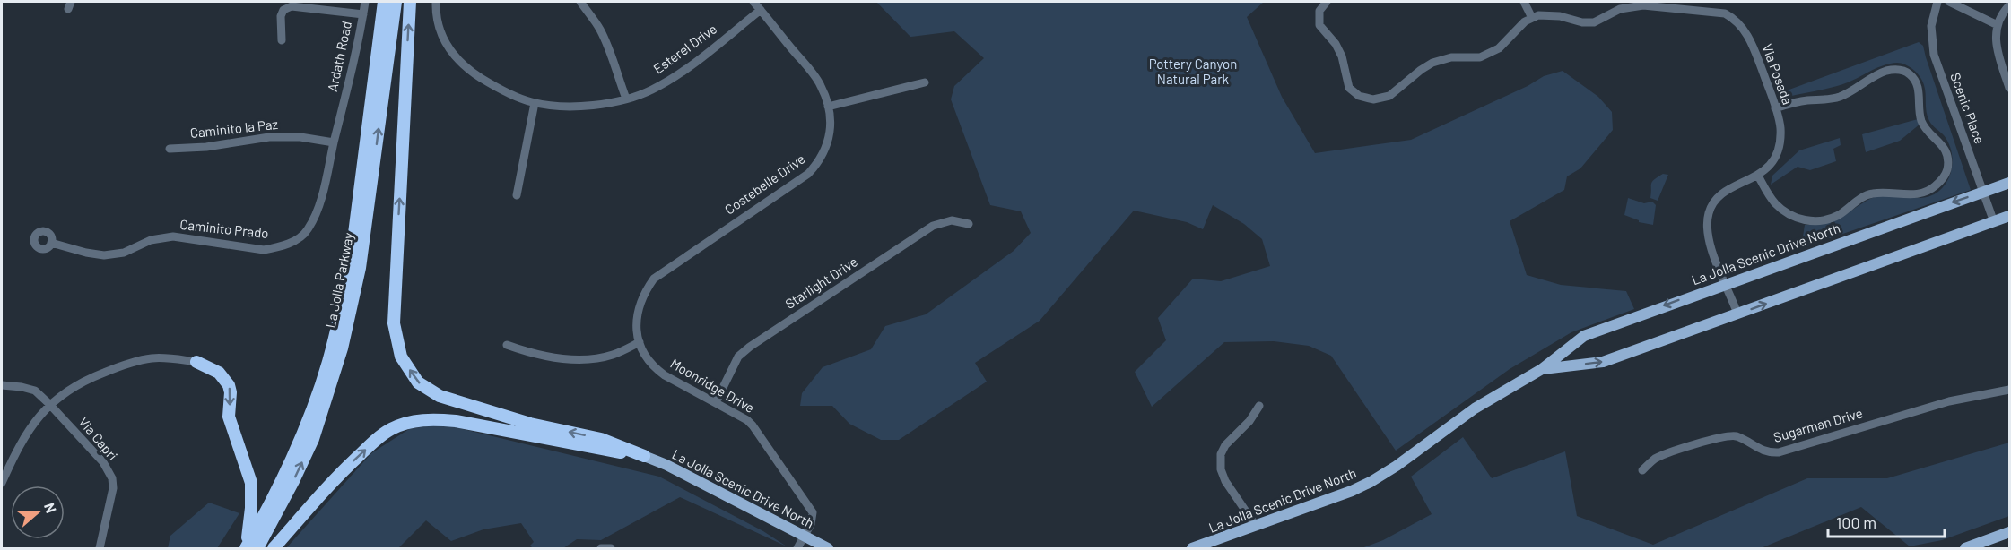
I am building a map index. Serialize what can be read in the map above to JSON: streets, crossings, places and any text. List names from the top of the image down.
{
  "streets": {
    "highway": ["La Jolla Parkway"],
    "main road": ["La Jolla Scenic Drive North"],
    "street": [
      "Esterel Drive",
      "Ardath Road",
      "Via Posada",
      "Scenic Place",
      "Caminito la Paz",
      "Costebelle Drive",
      "Caminito Prado",
      "Starlight Drive",
      "Moonridge Drive",
      "Sugarman Drive",
      "Via Capri"
    ]
  },
  "crossings": [
    ["Esterel Drive", "Costebelle Drive"],
    ["Ardath Road", "Caminito Prado"],
    ["Via Posada", "La Jolla Scenic Drive North"],
    ["Scenic Place", "La Jolla Scenic Drive North"],
    ["Caminito la Paz", "Caminito Prado"],
    ["Costebelle Drive", "Moonridge Drive"],
    ["La Jolla Scenic Drive North", "Moonridge Drive"],
    ["Starlight Drive", "Moonridge Drive"]
  ],
  "parks": ["Pottery Canyon Natural Park"],
  "scale_bar": "100 m",
  "north": "right"
}
